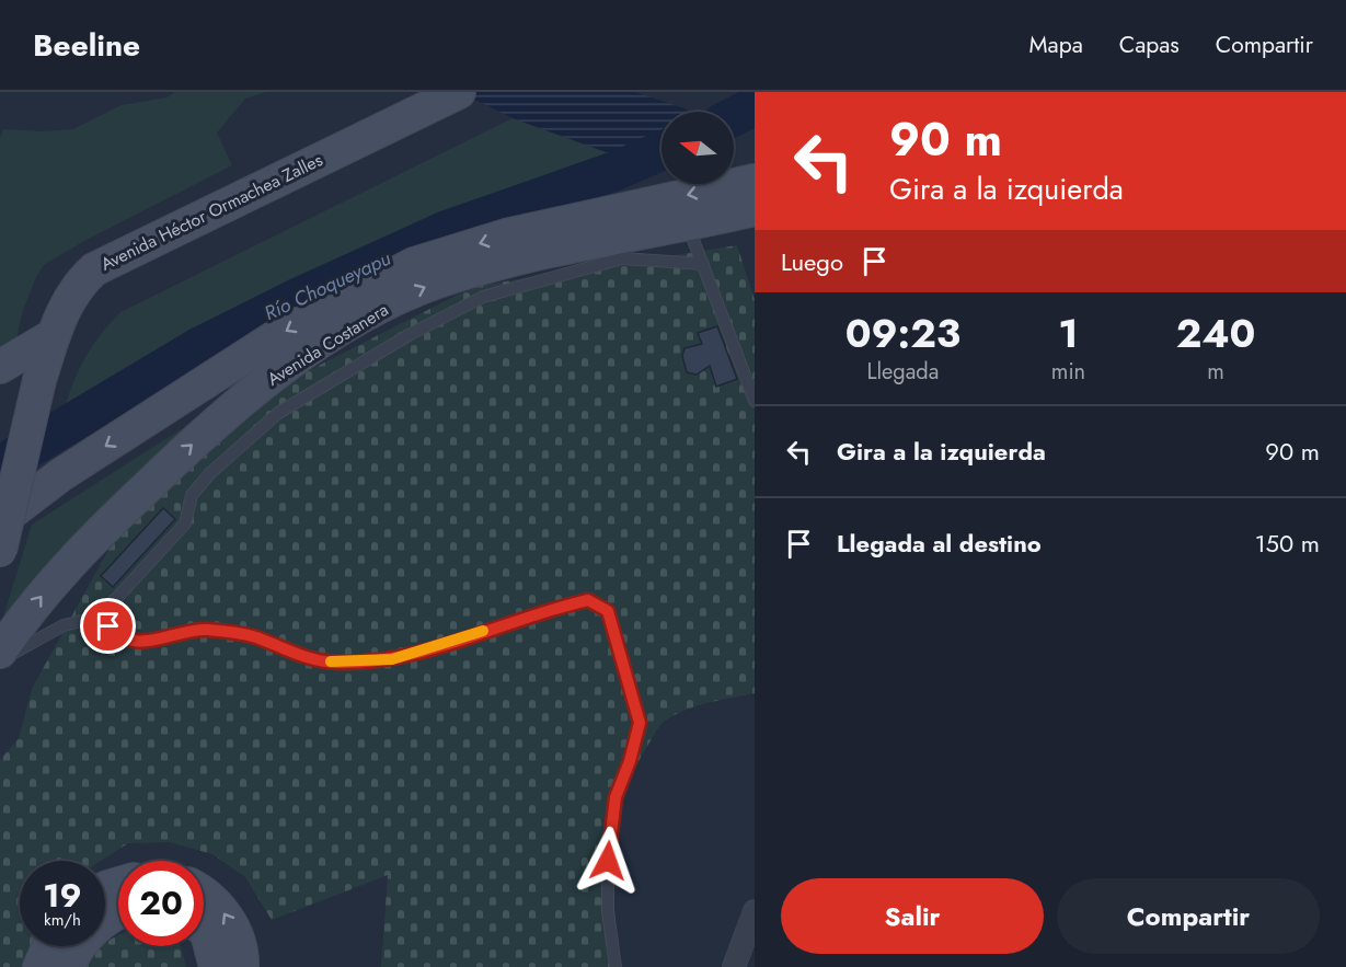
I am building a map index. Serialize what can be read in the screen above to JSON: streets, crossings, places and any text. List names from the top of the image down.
{
  "streets": {
    "main road": ["Avenida Héctor Ormachea Zalles", "Avenida Costanera"]
  },
  "water": ["Río Choqueyapu"],
  "north": "left",
  "page": {
    "header": "Beeline",
    "nav": ["Mapa", "Capas", "Compartir"],
    "turn": ["90 m", "Gira a la izquierda"],
    "then": "Luego",
    "eta": [
      "09:23",
      "Llegada",
      "1",
      "min",
      "240",
      "m"
    ],
    "list": [
      {
        "name": "Gira a la izquierda",
        "value": "90 m"
      },
      {
        "name": "Llegada al destino",
        "value": "150 m"
      }
    ],
    "speed": "19 km/h",
    "limit": "20",
    "buttons": ["Salir", "Compartir"]
  }
}
